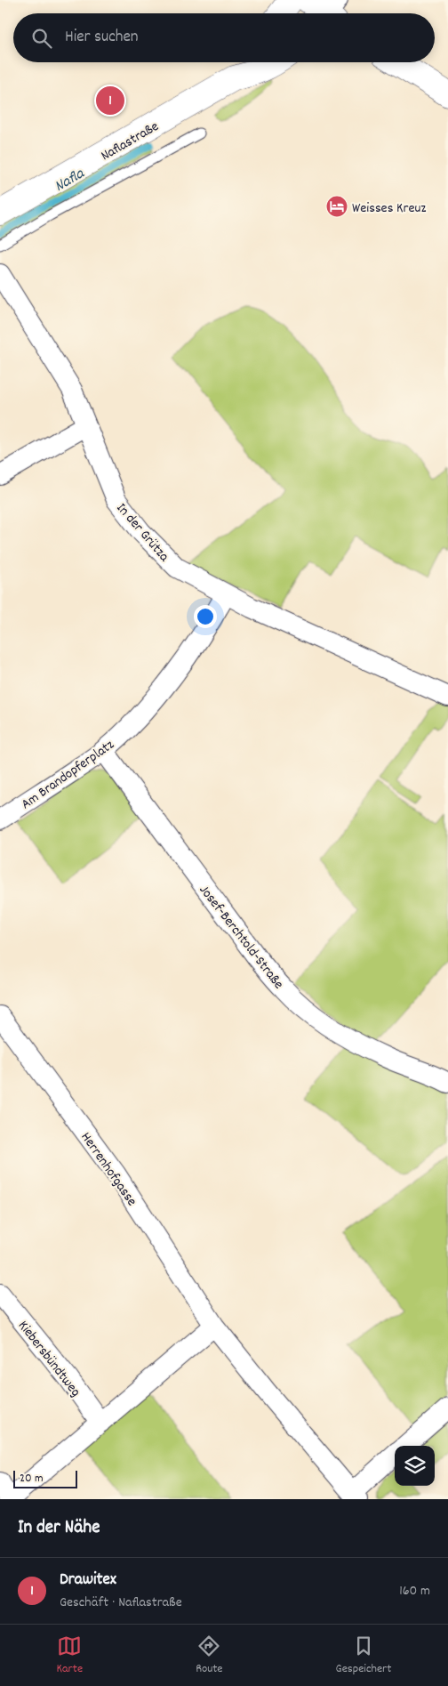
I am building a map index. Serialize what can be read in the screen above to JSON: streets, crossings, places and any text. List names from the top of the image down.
{
  "streets": {
    "main road": ["Naflastraße"],
    "street": [
      "In der Grütza",
      "Am Brandopferplatz",
      "Josef-Berchtold-Straße",
      "Herrenhofgasse",
      "Kiebersbündtweg"
    ]
  },
  "crossings": [
    ["In der Grütza", "Am Brandopferplatz"],
    ["Am Brandopferplatz", "Josef-Berchtold-Straße"]
  ],
  "water": ["Nafla"],
  "places": {
    "hotel": ["Weisses Kreuz"]
  },
  "scale_bar": "20 m",
  "page": {
    "search": "Hier suchen",
    "pins": "1",
    "scale": "20 m",
    "heading": "In der Nähe",
    "list": [
      {
        "mark": "1",
        "name": "Drawitex",
        "note": "Geschäft · Naflastraße",
        "value": "160 m"
      }
    ],
    "nav": ["Karte", "Route", "Gespeichert"]
  }
}
